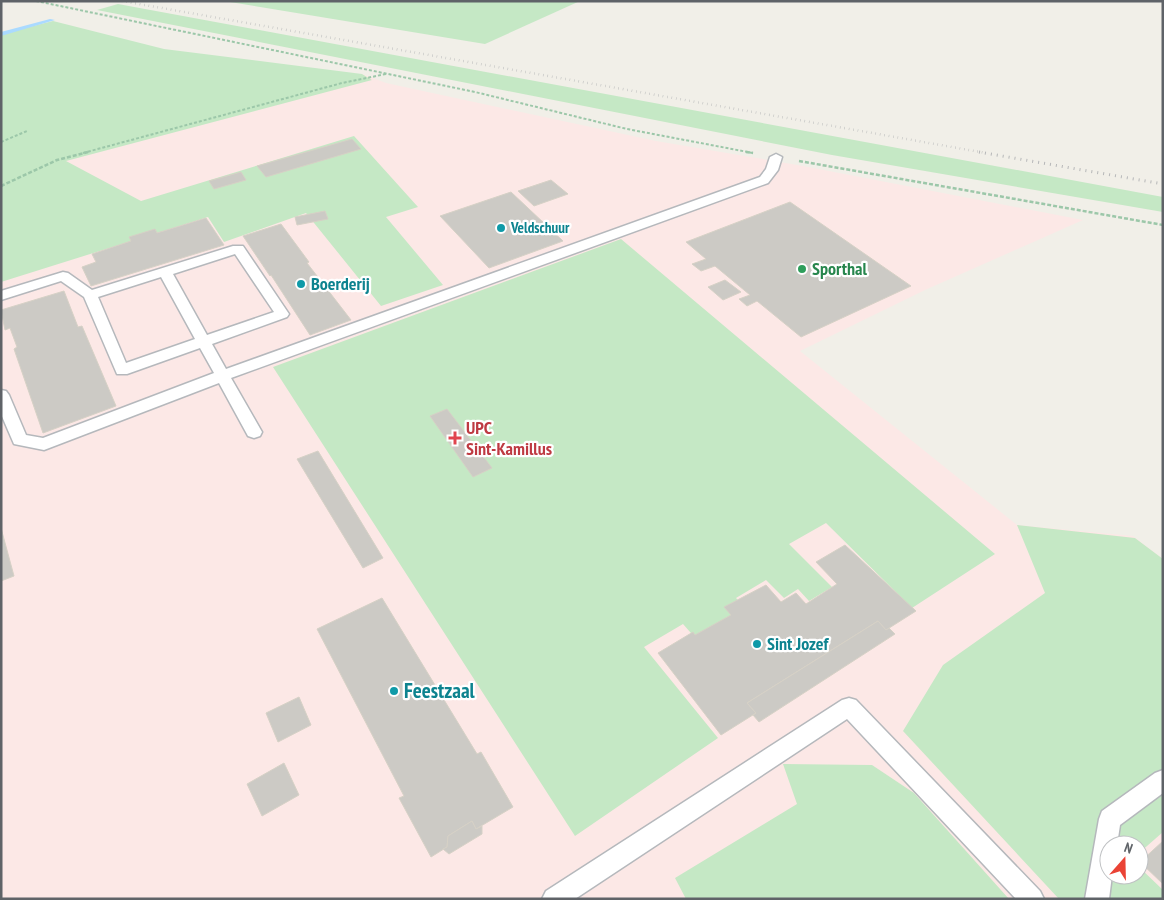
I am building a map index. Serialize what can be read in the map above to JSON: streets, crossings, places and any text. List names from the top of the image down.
{
  "places": {
    "other": [
      "Veldschuur",
      "Sporthal",
      "Boerderij",
      "Sint Jozef",
      "Feestzaal"
    ],
    "health": ["UPC Sint-Kamillus"]
  },
  "north": "top"
}
